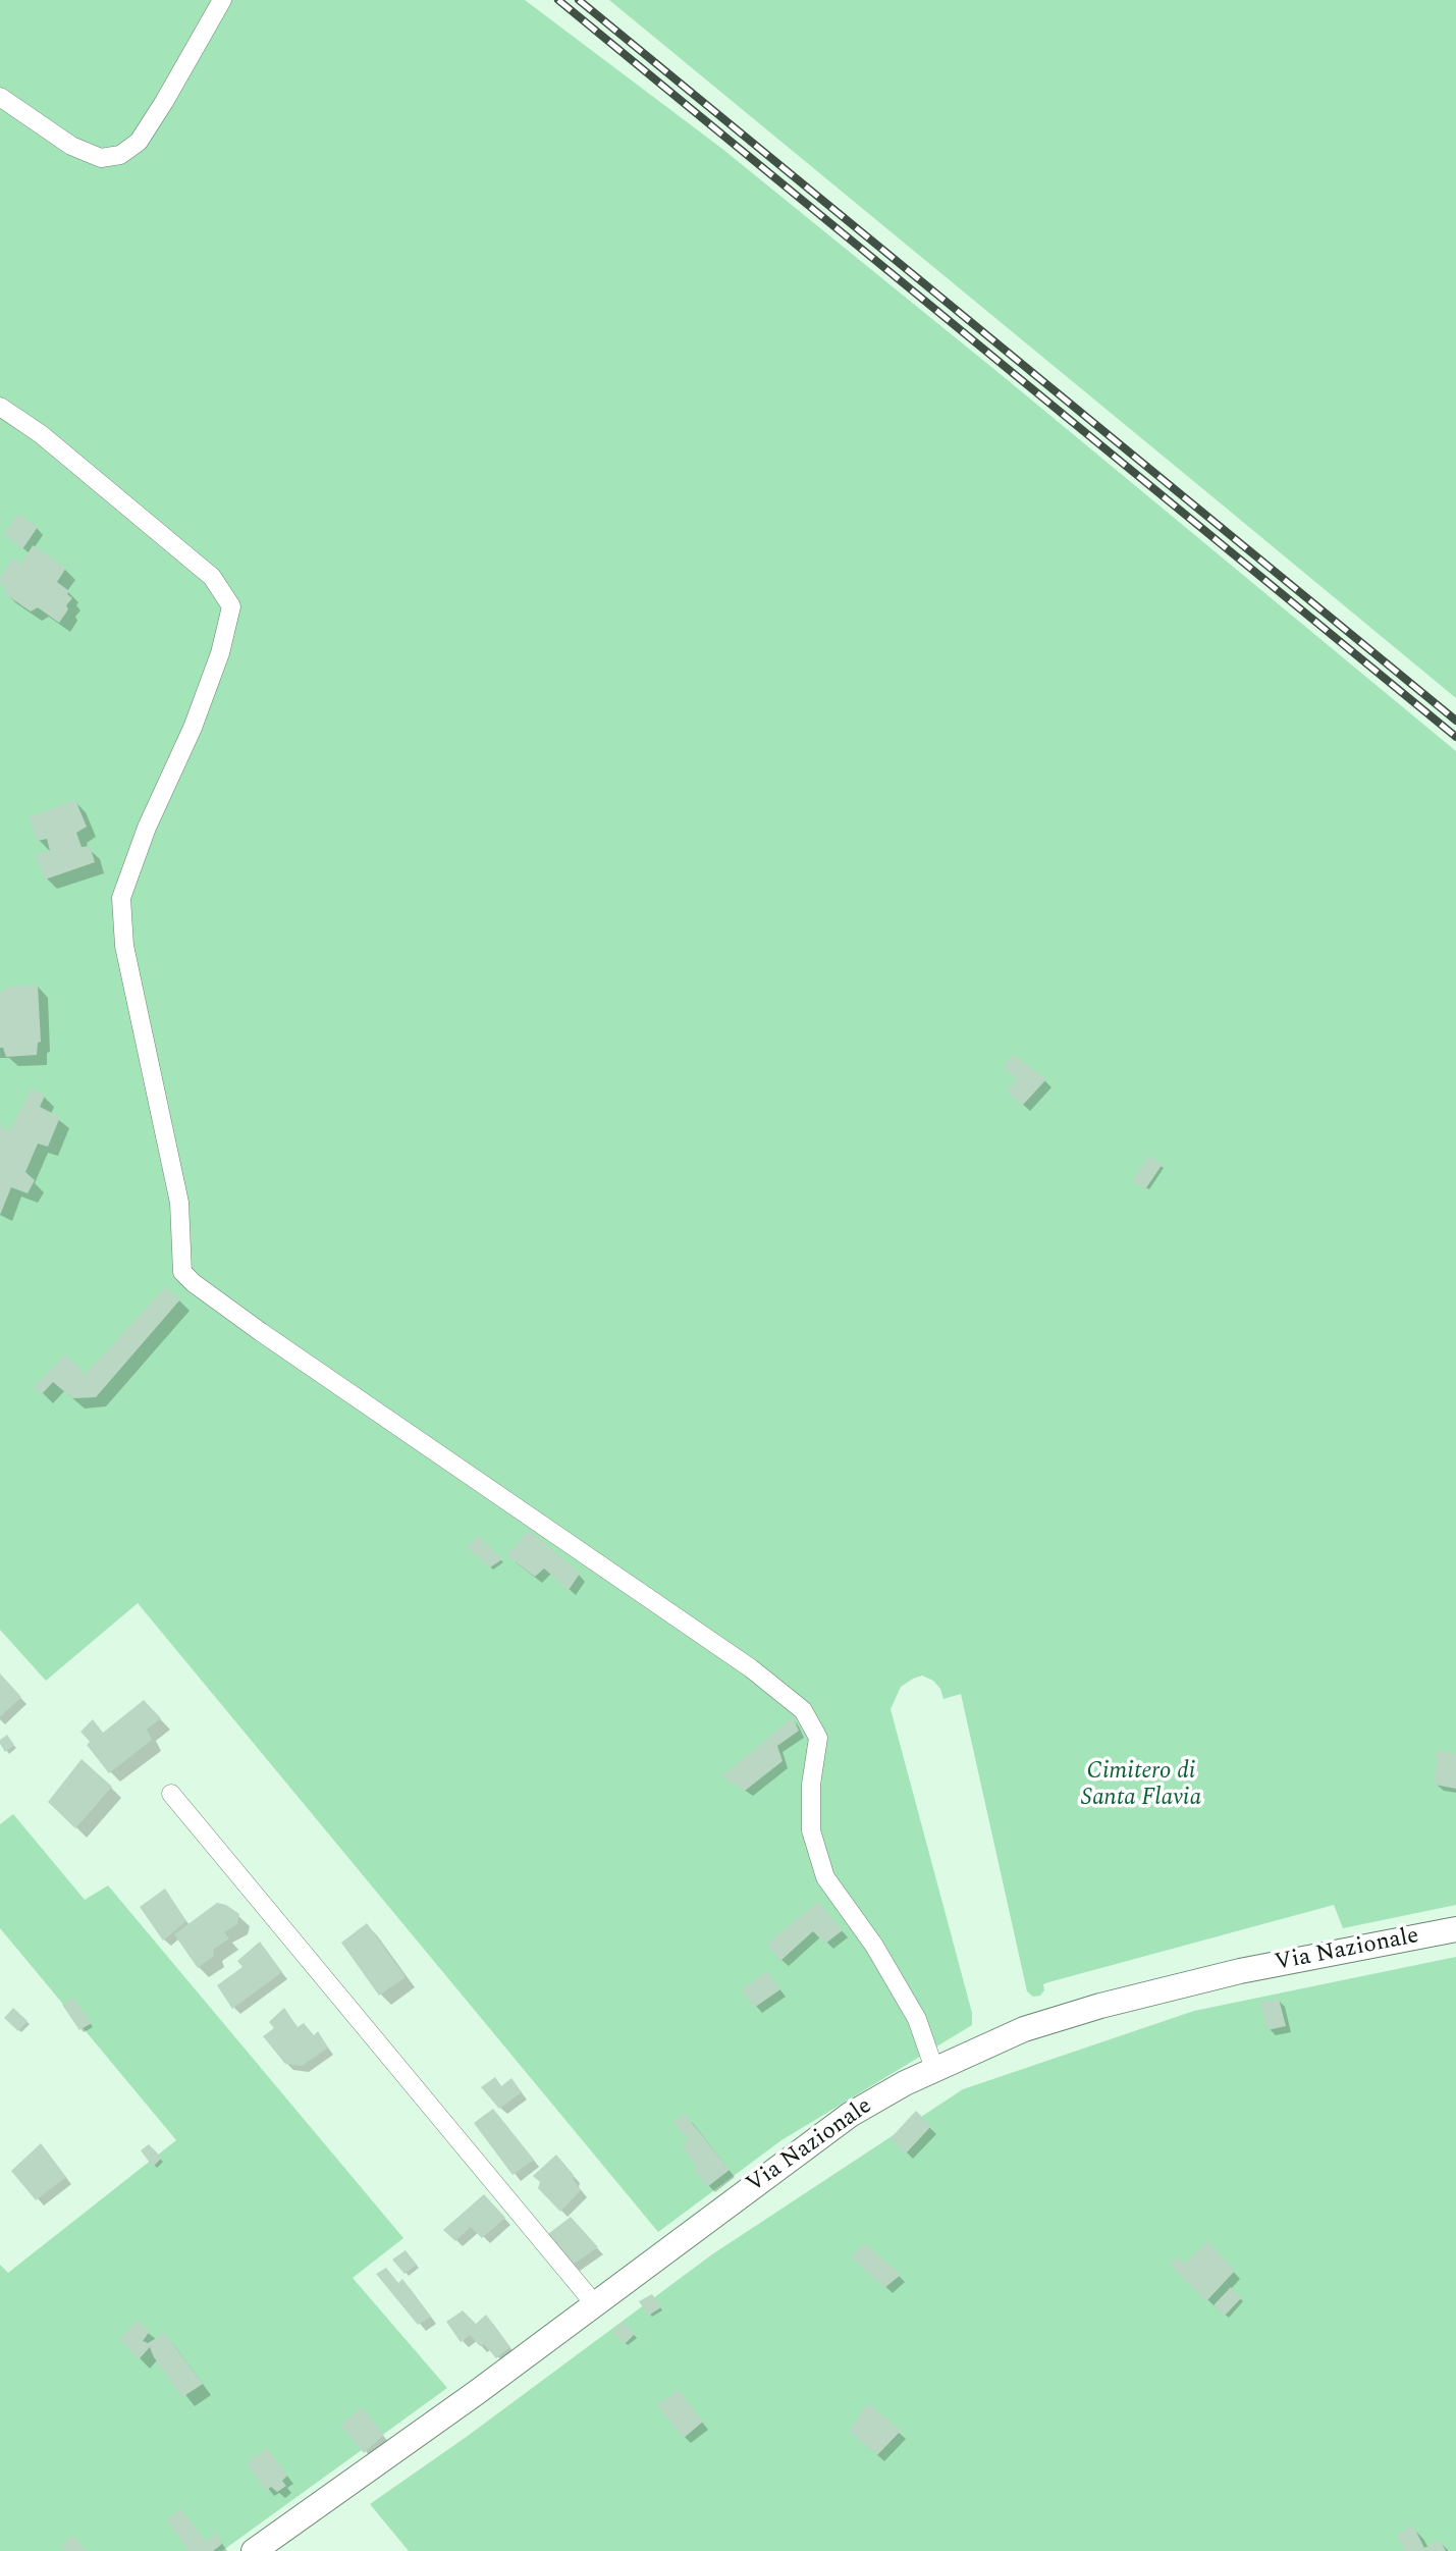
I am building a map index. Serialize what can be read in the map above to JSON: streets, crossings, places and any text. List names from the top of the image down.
{
  "streets": {
    "main road": ["Via Nazionale"]
  },
  "parks": ["Cimitero di Santa Flavia"]
}
